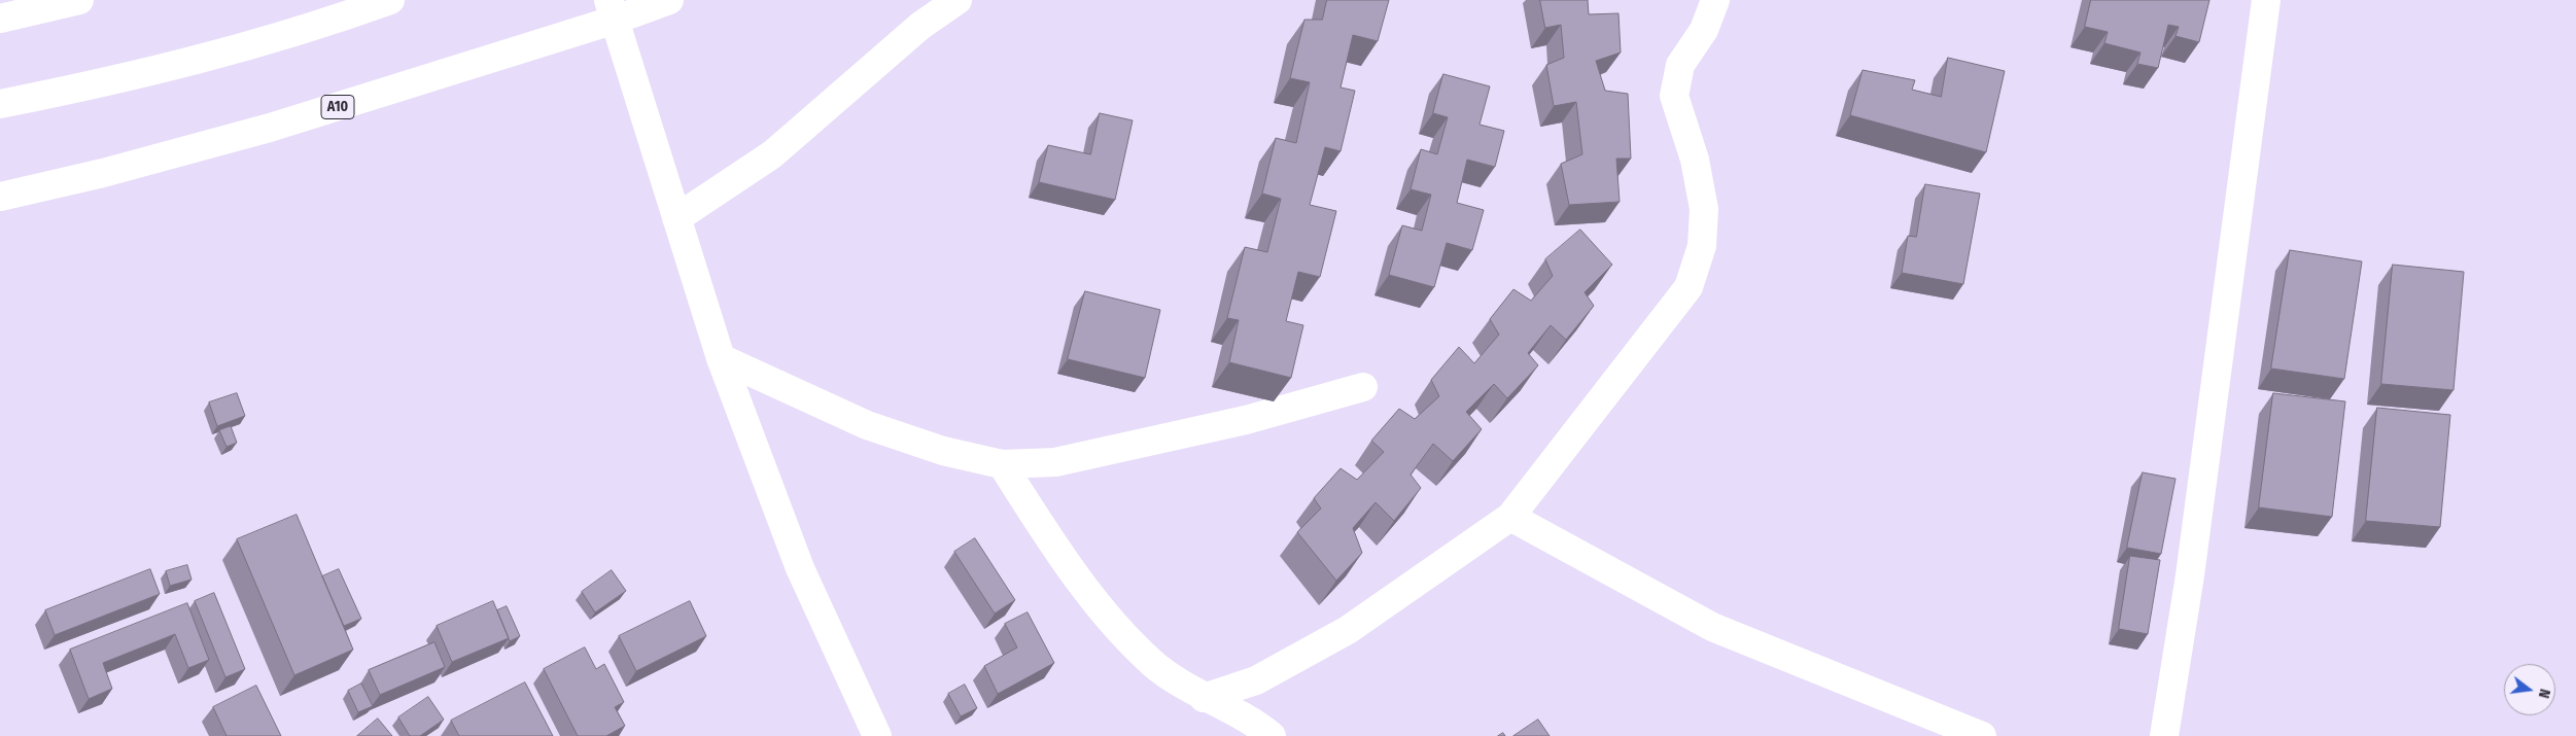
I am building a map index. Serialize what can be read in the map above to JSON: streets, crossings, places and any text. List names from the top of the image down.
{
  "streets": {
    "street": ["A10"]
  },
  "north": "right"
}
